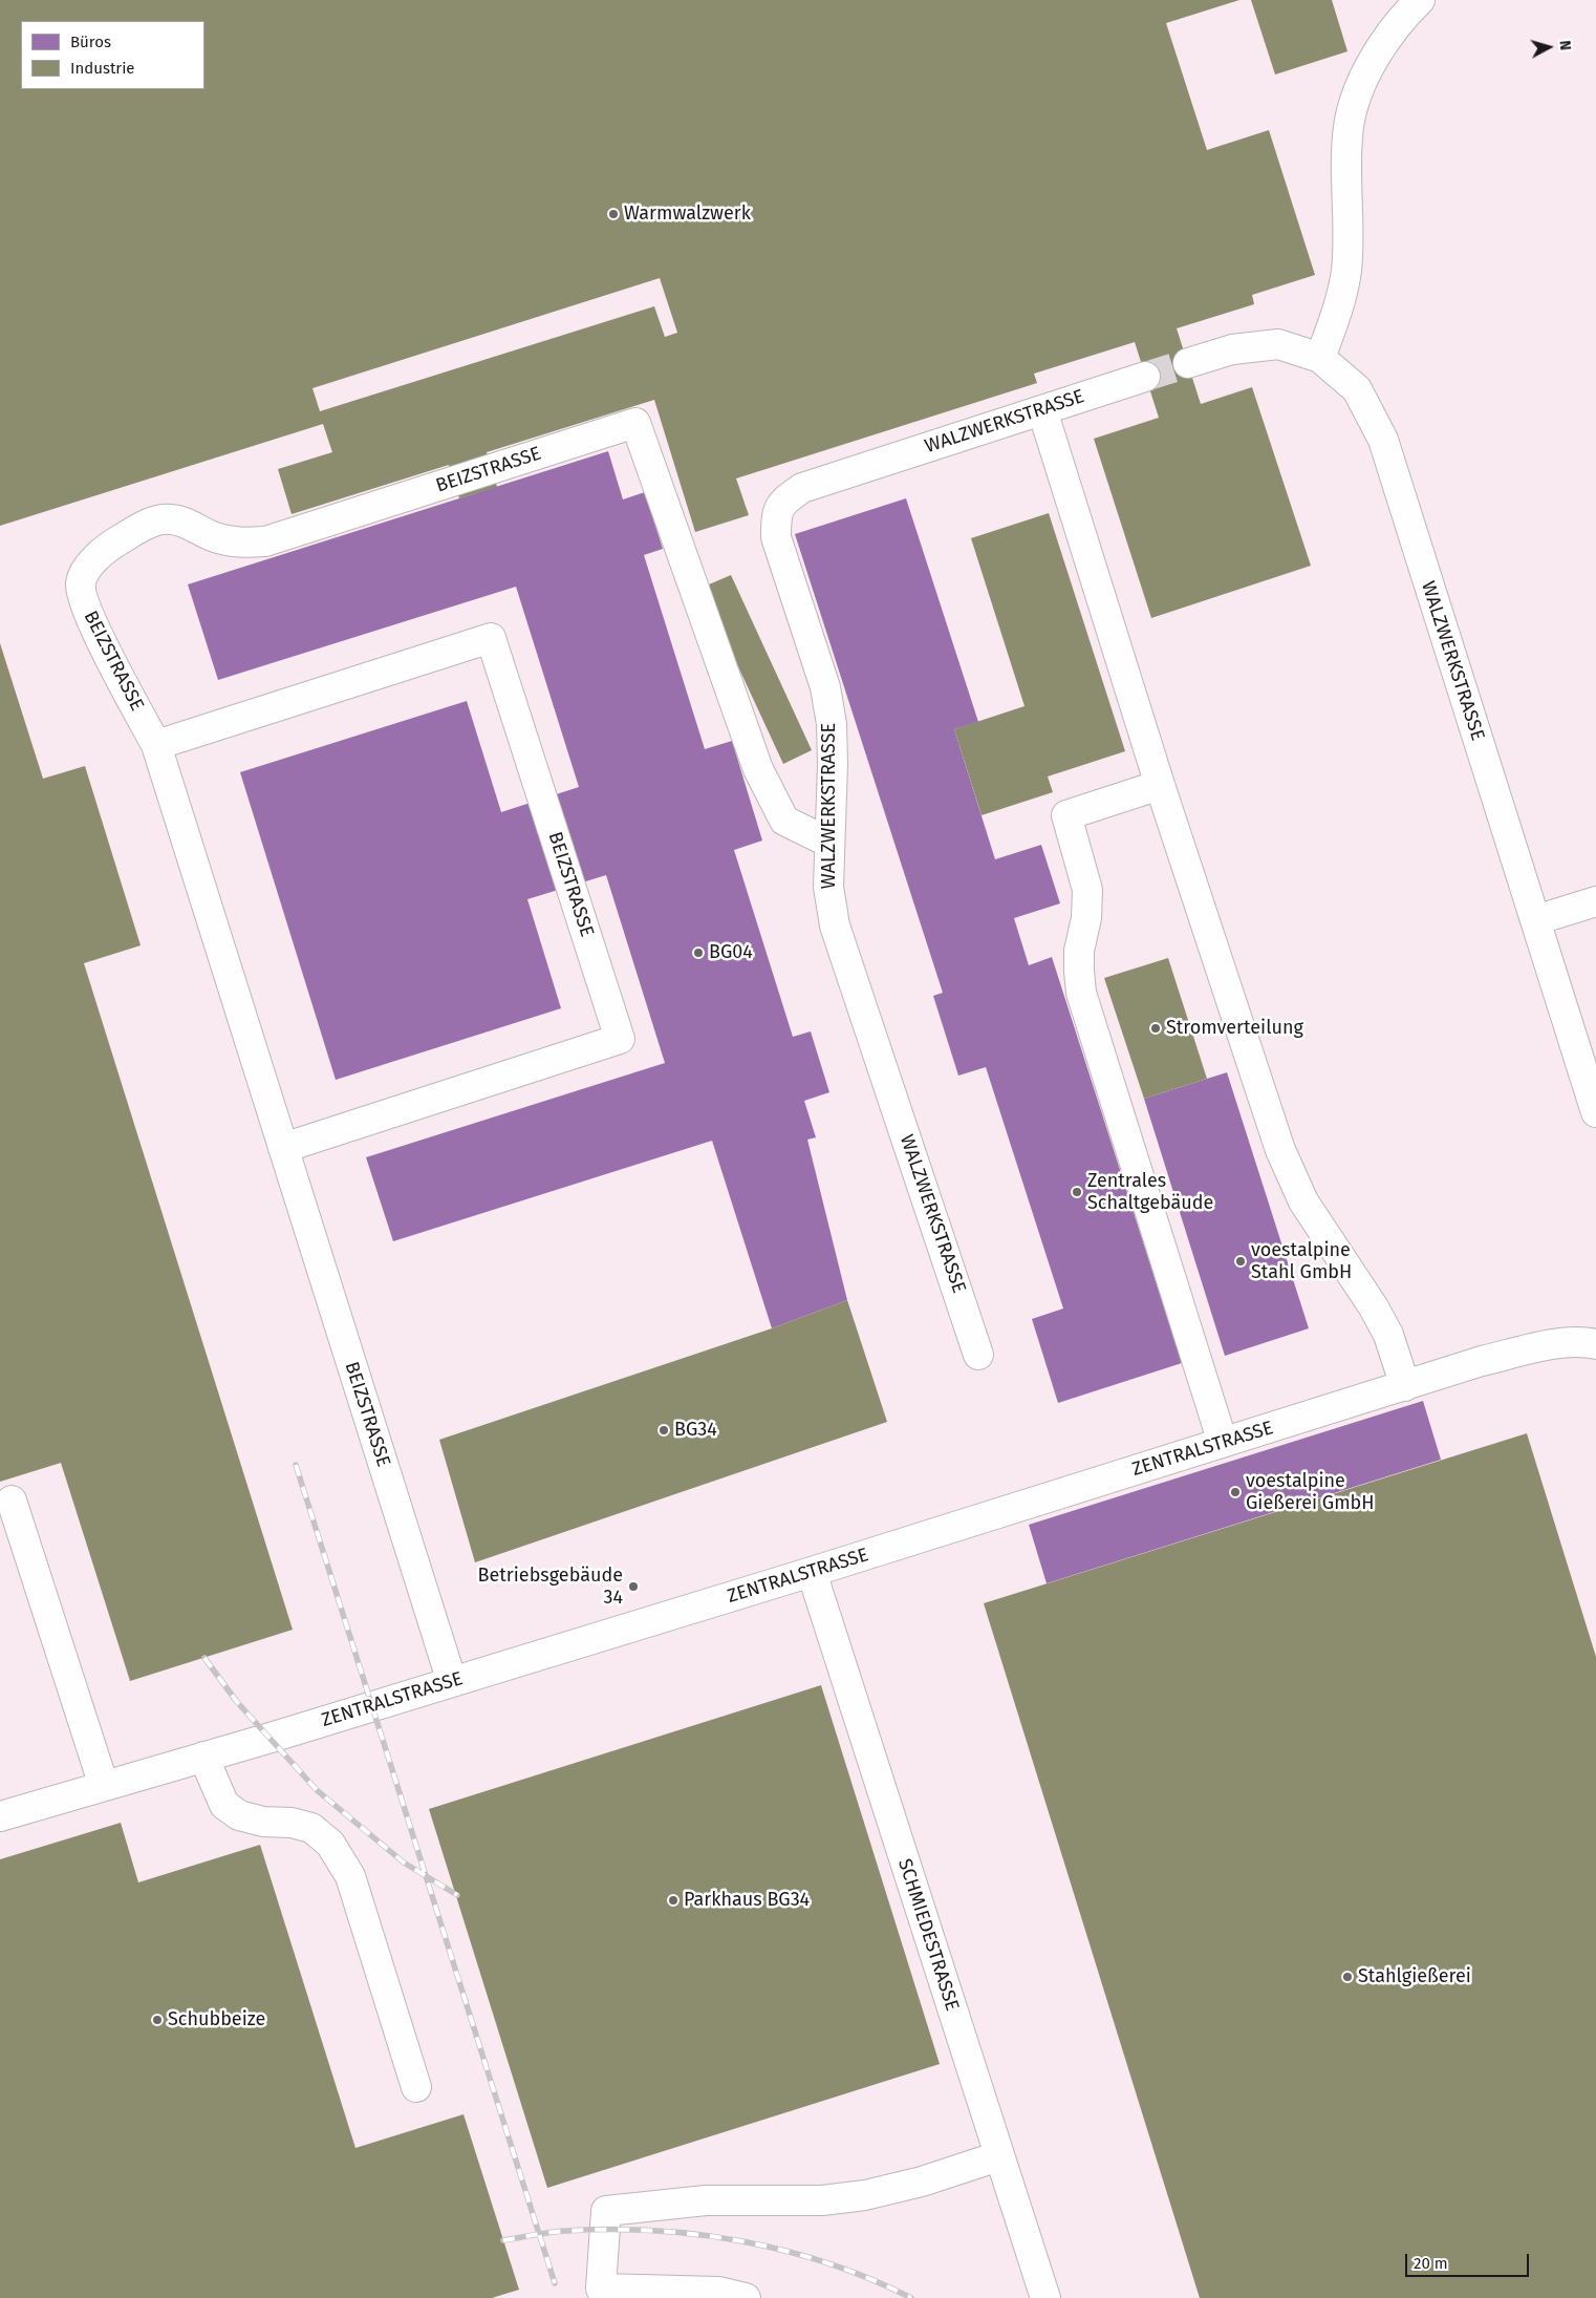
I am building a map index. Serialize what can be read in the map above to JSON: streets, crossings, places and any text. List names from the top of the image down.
{
  "streets": {
    "street": [
      "WALZWERKSTRASSE",
      "BEIZSTRASSE",
      "ZENTRALSTRASSE",
      "SCHMIEDESTRASSE"
    ]
  },
  "crossings": [
    ["WALZWERKSTRASSE", "BEIZSTRASSE"],
    ["BEIZSTRASSE", "ZENTRALSTRASSE"],
    ["ZENTRALSTRASSE", "SCHMIEDESTRASSE"]
  ],
  "places": [
    "Warmwalzwerk",
    "BG04",
    "Stromverteilung",
    "Zentrales Schaltgebäude",
    "voestalpine Stahl GmbH",
    "BG34",
    "voestalpine Gießerei GmbH",
    "Betriebsgebäude 34",
    "Parkhaus BG34",
    "Stahlgießerei",
    "Schubbeize"
  ],
  "legend": ["Büros", "Industrie"],
  "scale_bar": "20 m",
  "north": "right"
}
